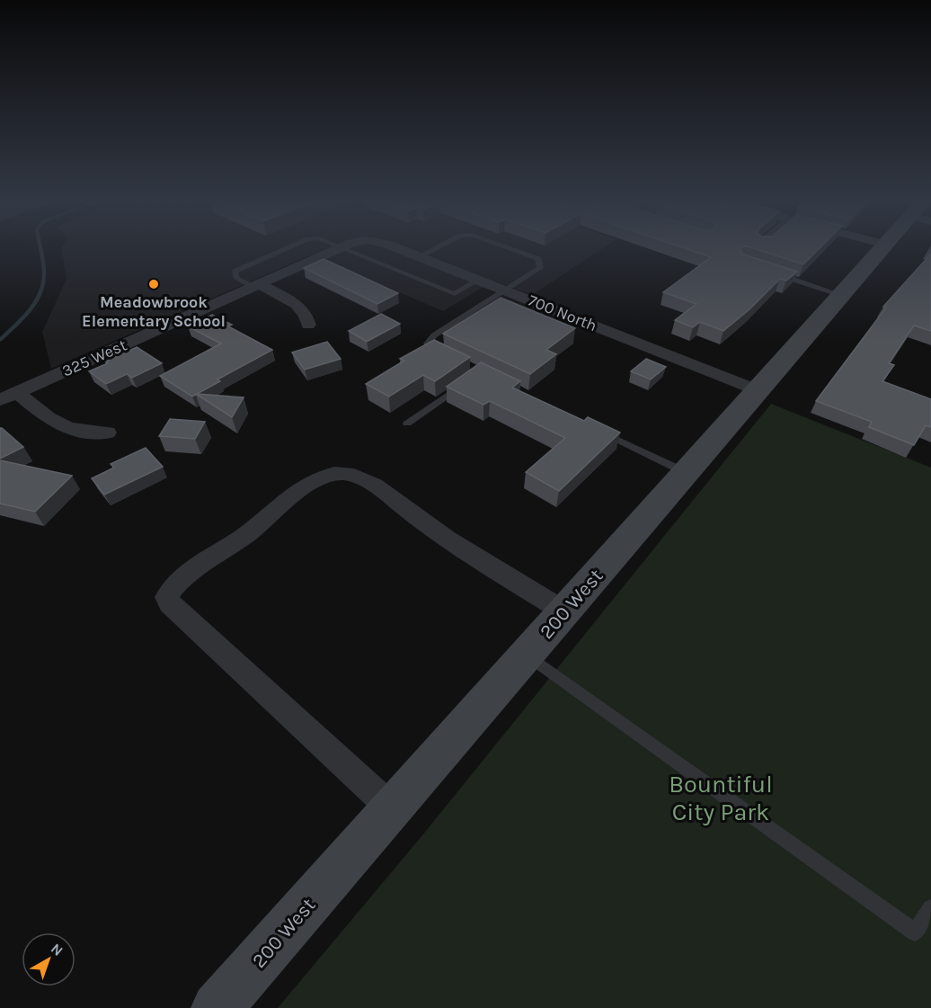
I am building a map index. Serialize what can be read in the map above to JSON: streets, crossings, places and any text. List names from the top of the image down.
{
  "streets": {
    "main road": ["200 West"],
    "street": ["700 North", "325 West"]
  },
  "crossings": [
    ["700 North", "200 West"]
  ],
  "parks": ["Bountiful City Park"],
  "places": ["Meadowbrook Elementary School"],
  "north": "top right"
}
